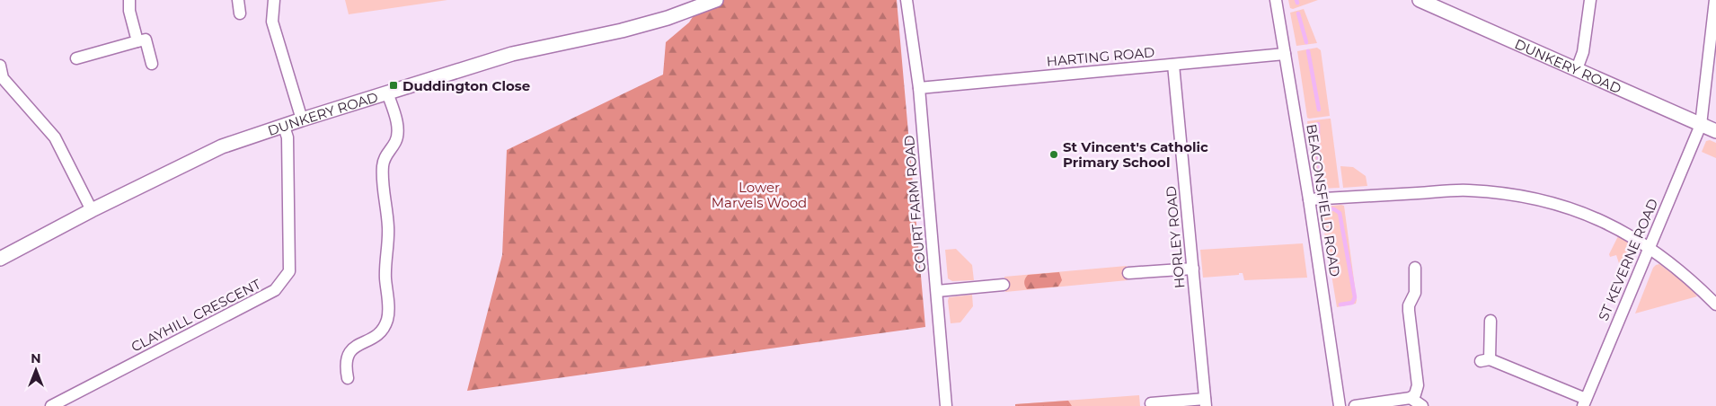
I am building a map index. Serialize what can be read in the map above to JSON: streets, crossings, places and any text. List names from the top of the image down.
{
  "streets": {
    "street": [
      "HARTING ROAD",
      "DUNKERY ROAD",
      "BEACONSFIELD ROAD",
      "COURT FARM ROAD",
      "HORLEY ROAD",
      "ST KEVERNE ROAD",
      "CLAYHILL CRESCENT"
    ]
  },
  "crossings": [
    ["HARTING ROAD", "BEACONSFIELD ROAD"],
    ["HARTING ROAD", "COURT FARM ROAD"],
    ["HARTING ROAD", "HORLEY ROAD"],
    ["DUNKERY ROAD", "ST KEVERNE ROAD"],
    ["DUNKERY ROAD", "CLAYHILL CRESCENT"]
  ],
  "parks": ["Lower Marvels Wood"],
  "places": {
    "transit": ["Duddington Close"],
    "other": ["St Vincent's Catholic Primary School"]
  },
  "north": "top"
}
